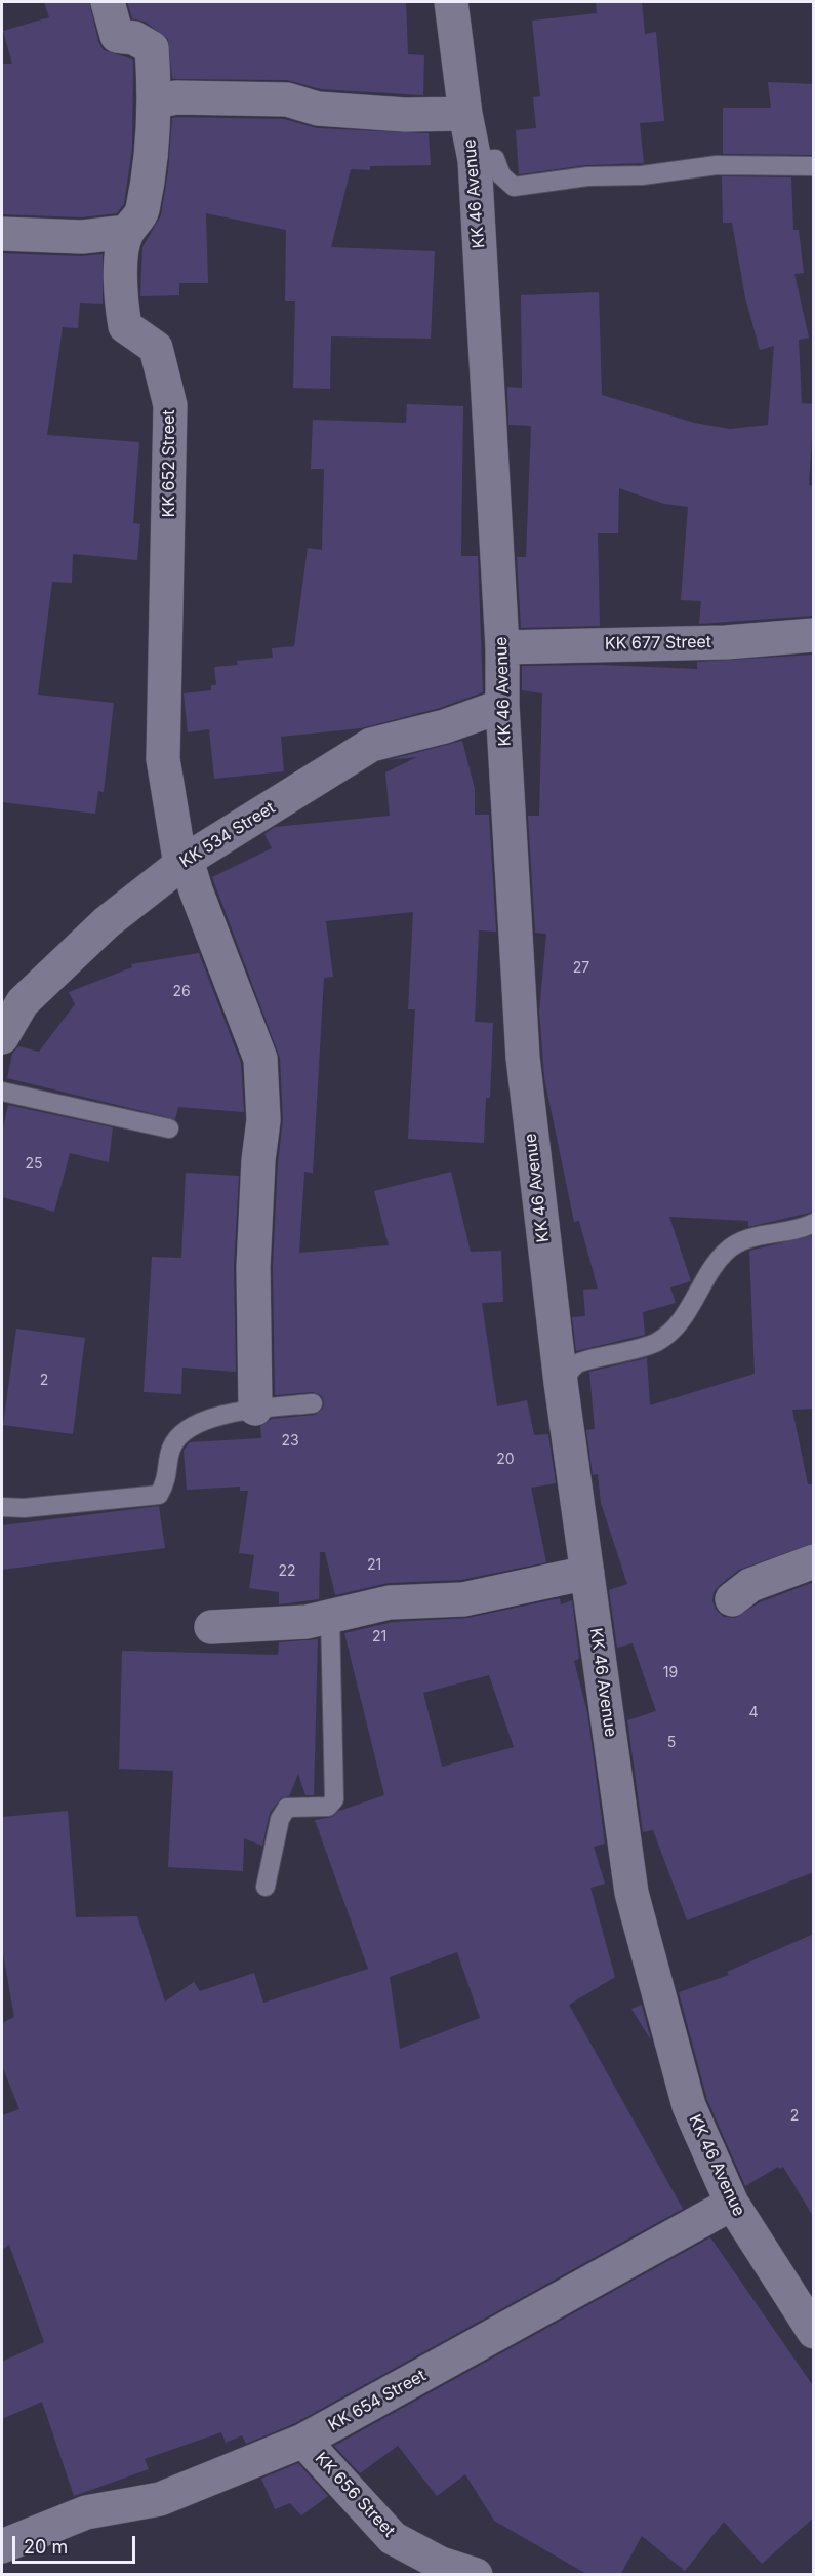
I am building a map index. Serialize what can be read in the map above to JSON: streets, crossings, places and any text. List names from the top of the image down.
{
  "streets": {
    "street": [
      "KK 46 Avenue",
      "KK 652 Street",
      "KK 677 Street",
      "KK 534 Street",
      "KK 654 Street",
      "KK 656 Street"
    ]
  },
  "crossings": [
    ["KK 46 Avenue", "KK 677 Street"],
    ["KK 46 Avenue", "KK 534 Street"],
    ["KK 46 Avenue", "KK 654 Street"],
    ["KK 652 Street", "KK 534 Street"],
    ["KK 654 Street", "KK 656 Street"]
  ],
  "house_numbers": [
    "27",
    "26",
    "25",
    "2",
    "23",
    "20",
    "21",
    "22",
    "21",
    "19",
    "4",
    "5",
    "2"
  ],
  "scale_bar": "20 m"
}
